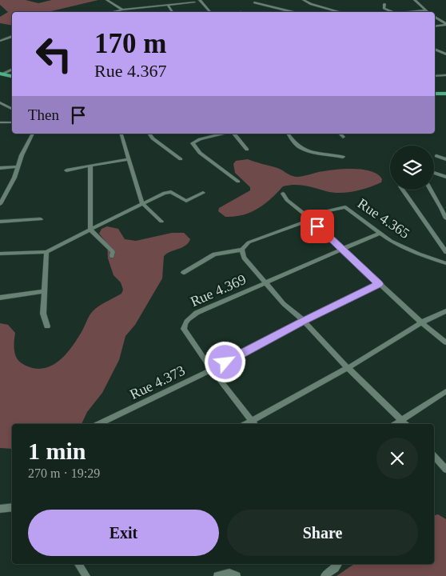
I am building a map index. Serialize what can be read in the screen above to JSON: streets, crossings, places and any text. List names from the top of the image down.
{
  "streets": {
    "street": ["Rue 4.365", "Rue 4.369", "Rue 4.373"]
  },
  "crossings": [
    ["Rue 4.365", "Rue 4.369"],
    ["Rue 4.369", "Rue 4.373"]
  ],
  "page": {
    "turn": ["170 m", "Rue 4.367"],
    "then": "Then",
    "heading": ["1 min", "270 m · 19:29"],
    "buttons": ["Exit", "Share"]
  }
}
